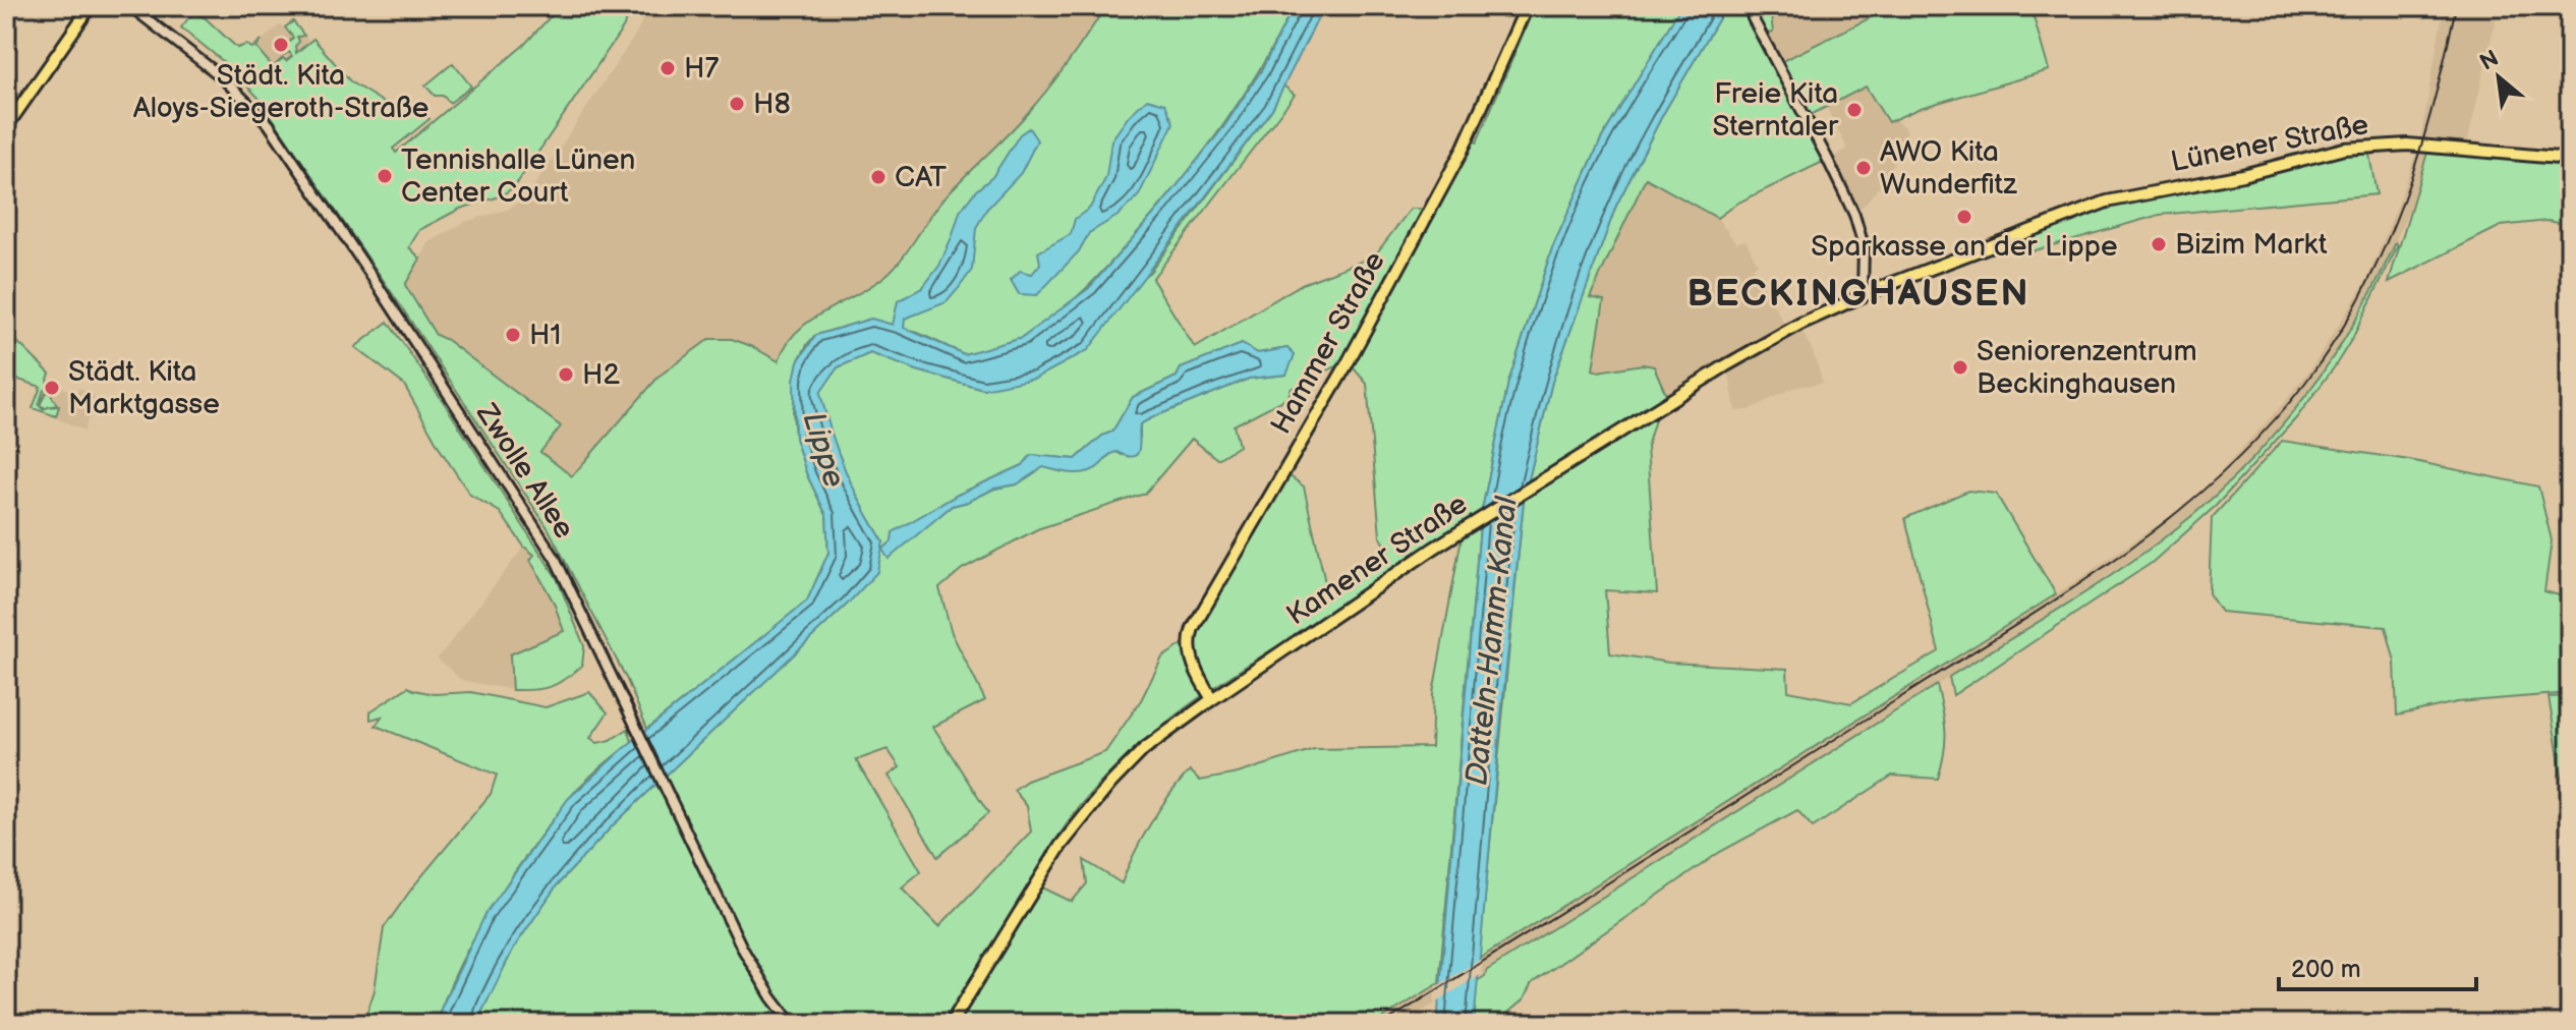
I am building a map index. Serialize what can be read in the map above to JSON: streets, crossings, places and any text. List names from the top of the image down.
{
  "streets": {
    "main road": ["Lünener Straße", "Hammer Straße", "Kamener Straße"],
    "street": ["Zwolle Allee"]
  },
  "crossings": [
    ["Lünener Straße", "Kamener Straße"],
    ["Hammer Straße", "Kamener Straße"]
  ],
  "districts": ["BECKINGHAUSEN"],
  "water": ["Lippe", "Datteln-Hamm-Kanal"],
  "places": [
    "Städt. Kita Aloys-Siegeroth-Straße",
    "H7",
    "H8",
    "Freie Kita Sterntaler",
    "AWO Kita Wunderfitz",
    "Tennishalle Lünen Center Court",
    "CAT",
    "Sparkasse an der Lippe",
    "Bizim Markt",
    "H1",
    "Seniorenzentrum Beckinghausen",
    "H2",
    "Städt. Kita Marktgasse"
  ],
  "scale_bar": "200 m",
  "north": "top left"
}
